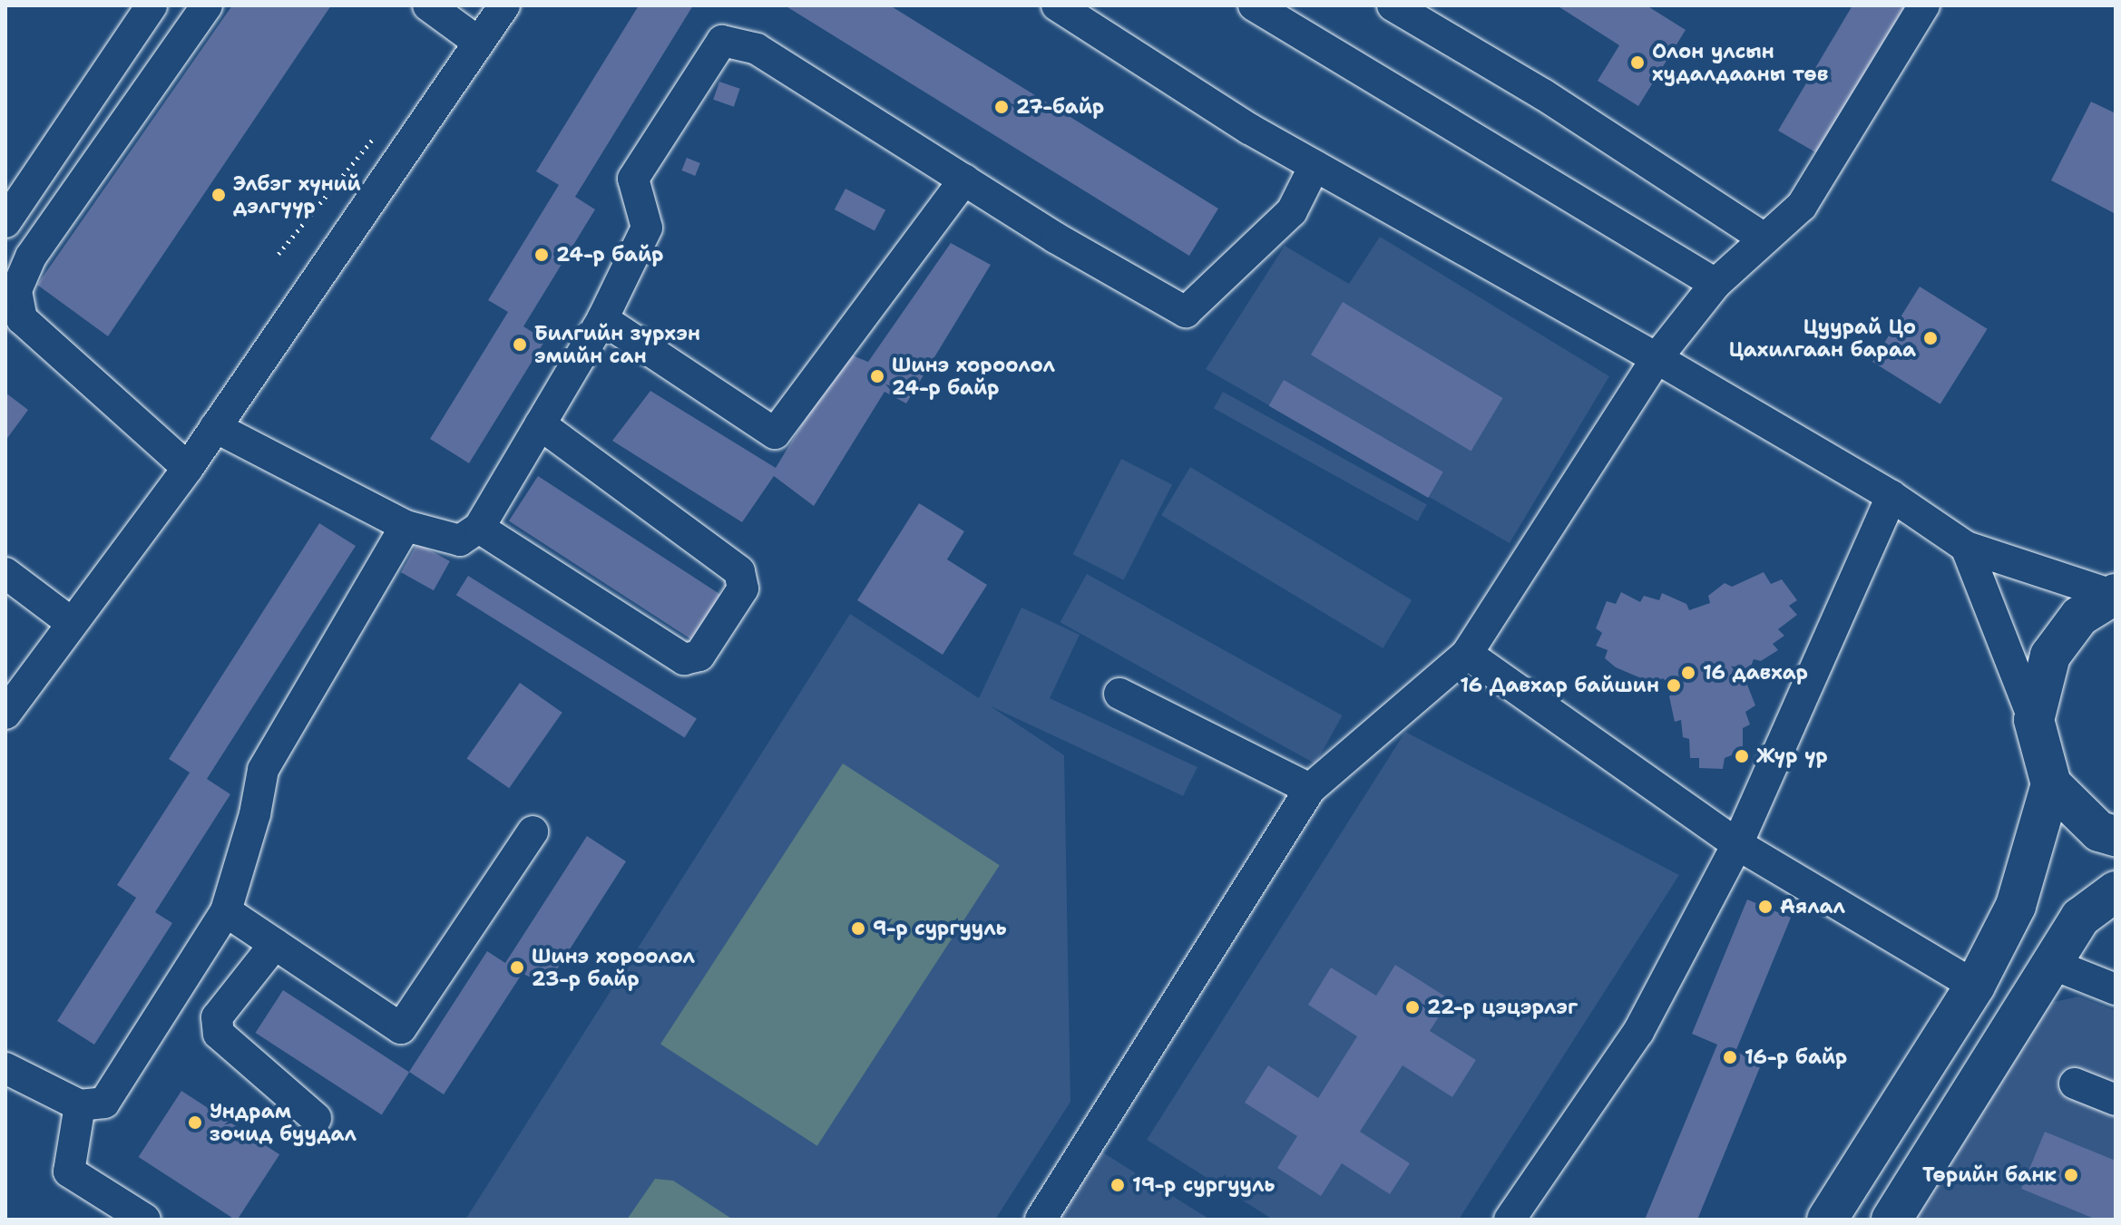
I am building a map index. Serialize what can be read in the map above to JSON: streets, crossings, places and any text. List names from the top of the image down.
{
  "places": [
    "Олон улсын худалдааны төв",
    "27-байр",
    "Элбэг хүний дэлгүүр",
    "24-р байр",
    "Цуурай Цо Цахилгаан бараа",
    "Билгийн зүрхэн эмийн сан",
    "Шинэ хороолол 24-р байр",
    "16 давхар",
    "16 Давхар байшин",
    "Жүр үр",
    "Аялал",
    "9-р сургууль",
    "Шинэ хороолол 23-р байр",
    "22-р цэцэрлэг",
    "16-р байр",
    "Ундрам зочид буудал",
    "Төрийн банк",
    "19-р сургууль"
  ]
}
